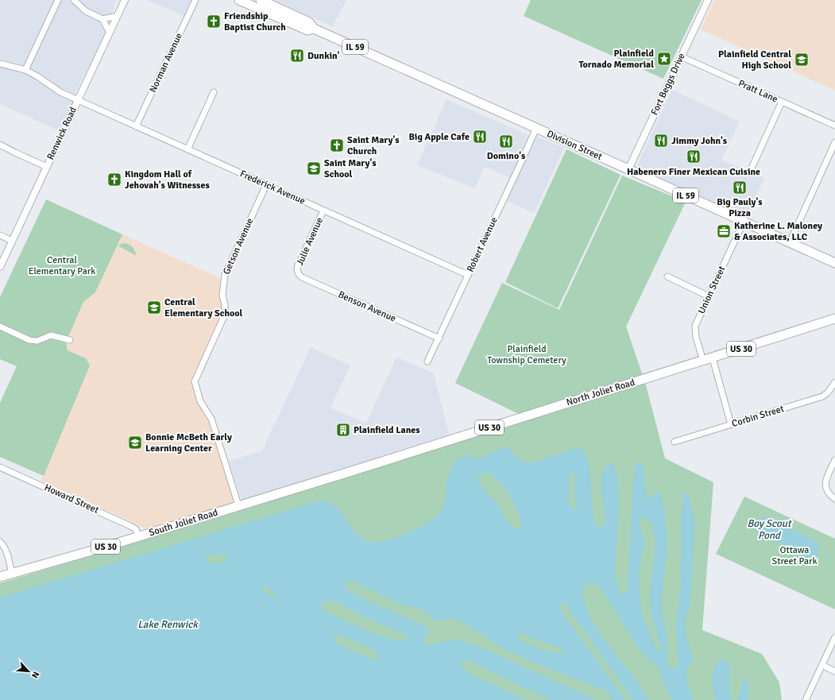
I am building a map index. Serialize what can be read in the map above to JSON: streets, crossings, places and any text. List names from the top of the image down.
{
  "streets": {
    "main road": [
      "IL 59",
      "Division Street",
      "US 30",
      "North Joliet Road",
      "South Joliet Road"
    ],
    "street": [
      "Norman Avenue",
      "Fort Beggs Drive",
      "Pratt Lane",
      "Renwick Road",
      "Frederick Avenue",
      "Julie Avenue",
      "Robert Avenue",
      "Getson Avenue",
      "Union Street",
      "Benson Avenue",
      "Corbin Street",
      "Howard Street"
    ]
  },
  "crossings": [
    ["Norman Avenue", "Frederick Avenue"],
    ["Fort Beggs Drive", "Pratt Lane"],
    ["Fort Beggs Drive", "Division Street"],
    ["Renwick Road", "Frederick Avenue"],
    ["Division Street", "Robert Avenue"],
    ["Division Street", "Union Street"],
    ["Frederick Avenue", "Julie Avenue"],
    ["Frederick Avenue", "Robert Avenue"],
    ["Frederick Avenue", "Getson Avenue"],
    ["Julie Avenue", "Benson Avenue"],
    ["Robert Avenue", "Benson Avenue"],
    ["Getson Avenue", "South Joliet Road"],
    ["Union Street", "North Joliet Road"],
    ["North Joliet Road", "South Joliet Road"],
    ["Howard Street", "South Joliet Road"]
  ],
  "water": ["Boy Scout Pond", "Lake Renwick"],
  "parks": ["Central Elementary Park", "Plainfield Township Cemetery", "Ottawa Street Park"],
  "places": {
    "church": ["Friendship Baptist Church", "Saint Mary's Church", "Kingdom Hall of Jehovah's Witnesses"],
    "restaurant": [
      "Dunkin'",
      "Big Apple Cafe",
      "Jimmy John's",
      "Domino's",
      "Habenero Finer Mexican Cuisine",
      "Big Pauly's Pizza"
    ],
    "place": ["Plainfield Tornado Memorial"],
    "school or university": [
      "Plainfield Central High School",
      "Saint Mary's School",
      "Central Elementary School",
      "Bonnie McBeth Early Learning Center"
    ],
    "office": ["Katherine L. Maloney & Associates, LLC"],
    "building": ["Plainfield Lanes"]
  },
  "north": "bottom right"
}
